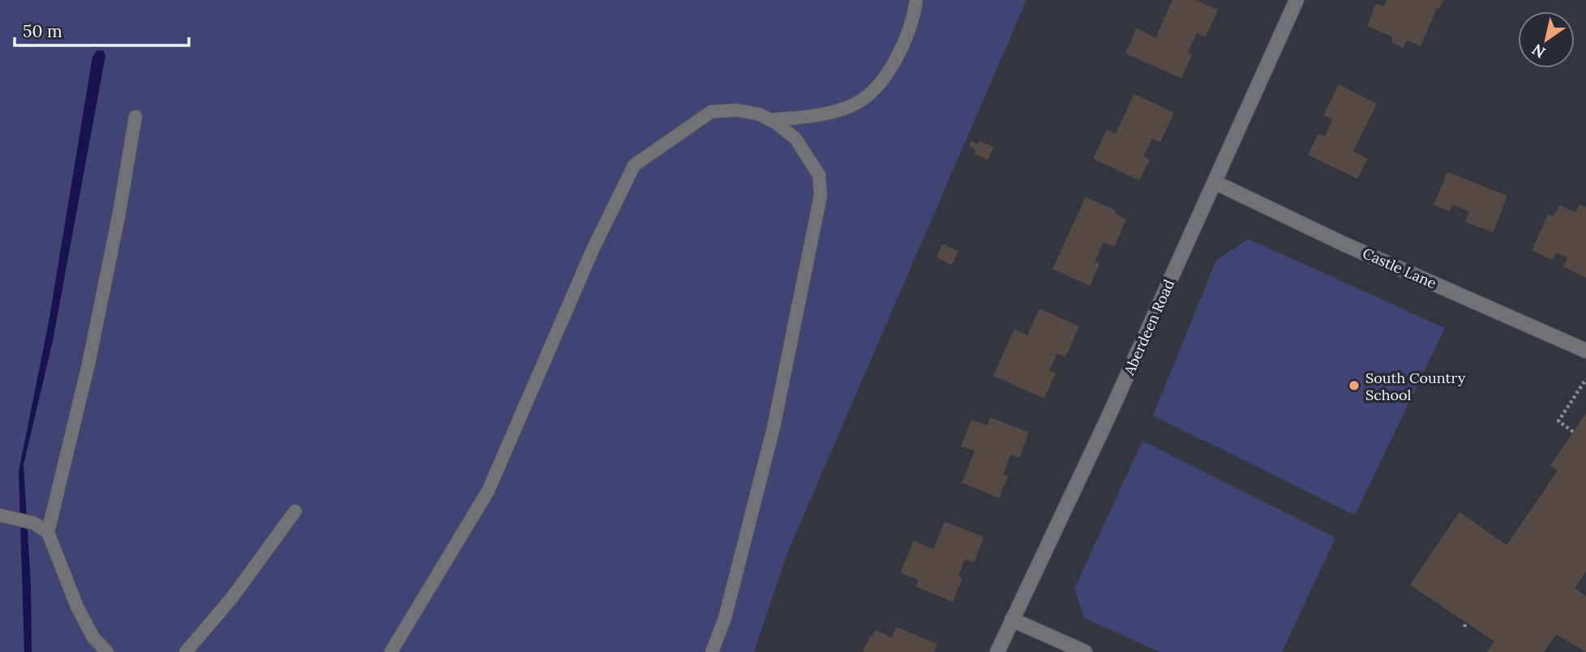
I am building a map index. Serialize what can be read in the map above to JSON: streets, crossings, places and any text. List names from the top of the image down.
{
  "streets": {
    "street": ["Castle Lane", "Aberdeen Road"]
  },
  "crossings": [
    ["Castle Lane", "Aberdeen Road"]
  ],
  "places": ["South Country School"],
  "scale_bar": "50 m",
  "north": "bottom left"
}
